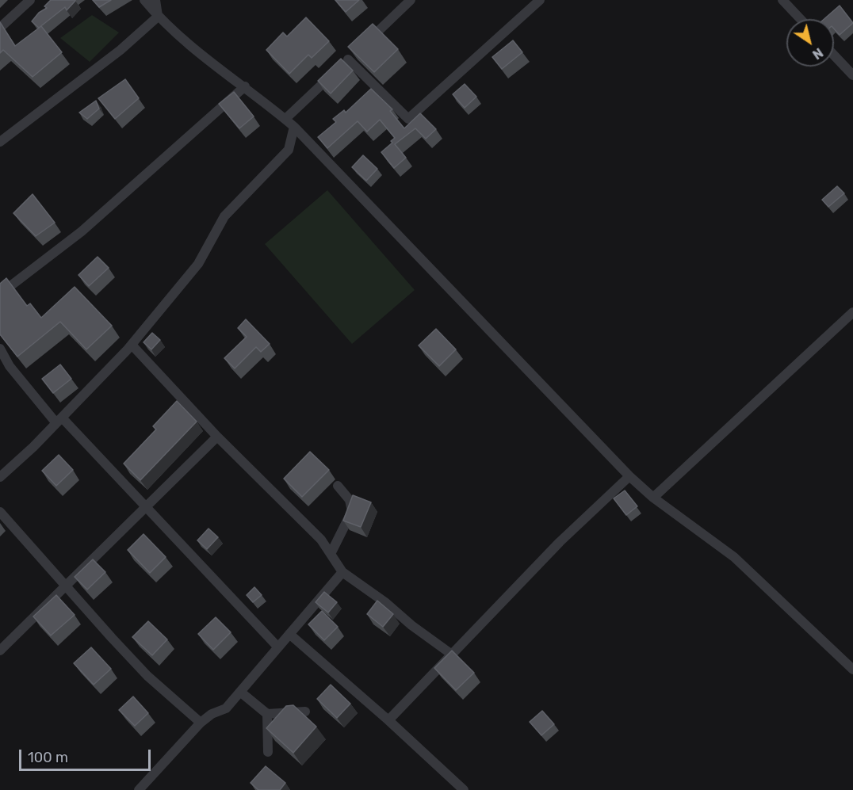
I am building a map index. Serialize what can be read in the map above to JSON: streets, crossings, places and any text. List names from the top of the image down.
{
  "scale_bar": "100 m",
  "north": "bottom right"
}
